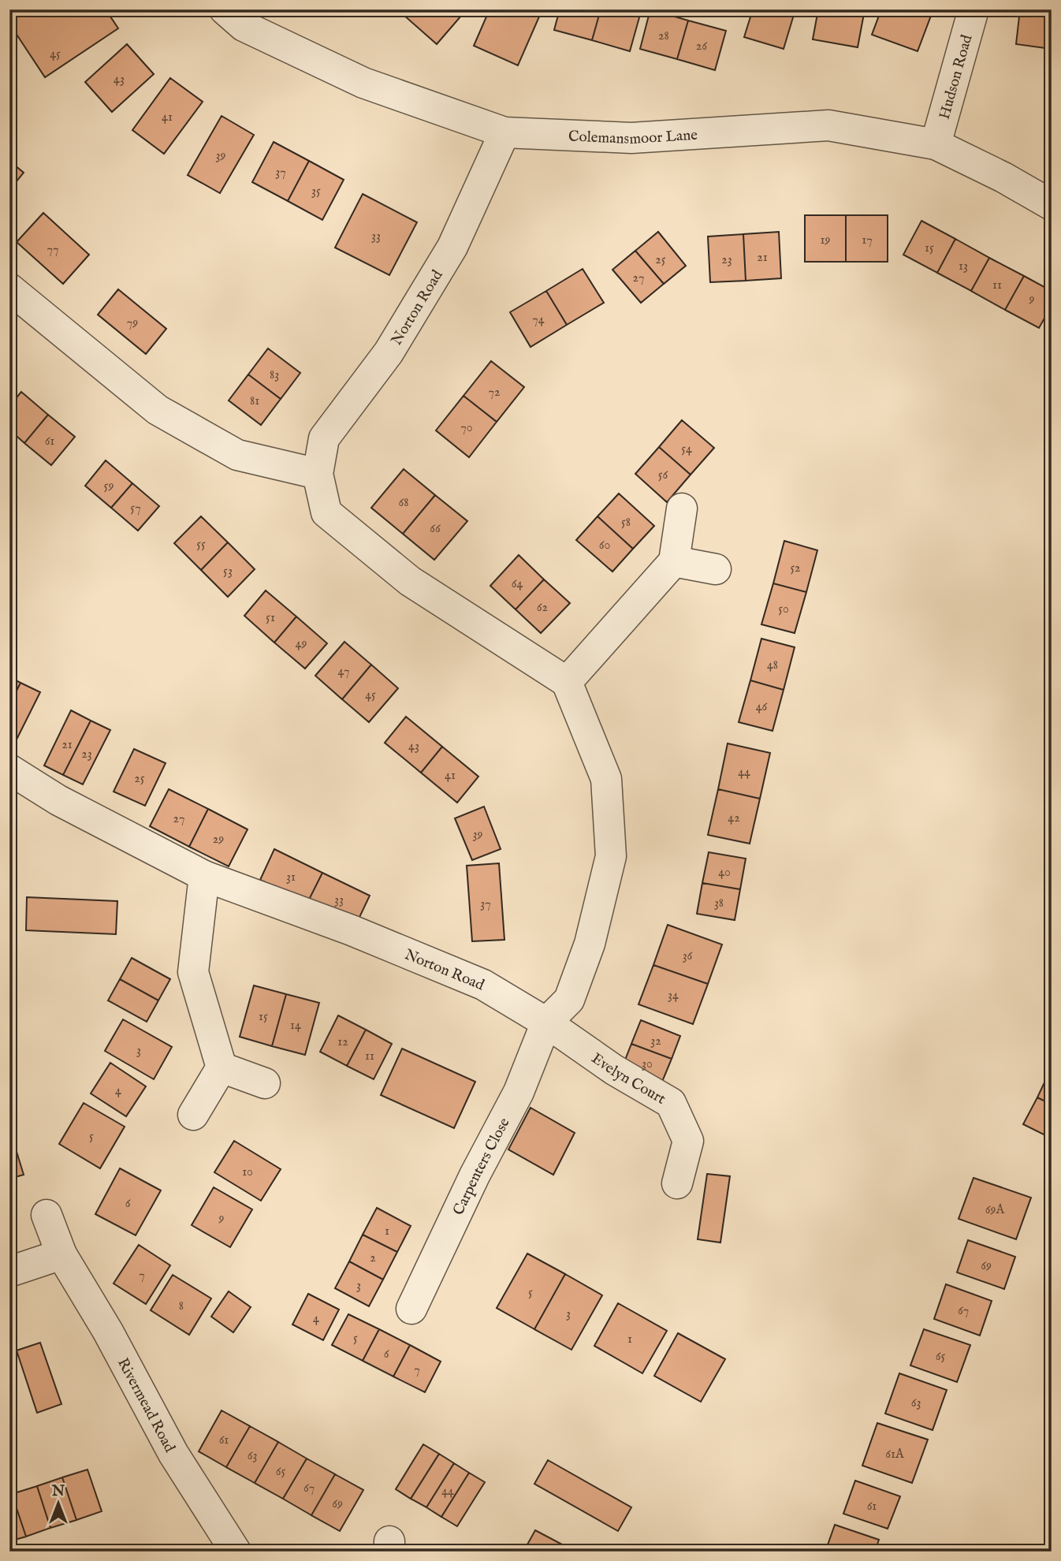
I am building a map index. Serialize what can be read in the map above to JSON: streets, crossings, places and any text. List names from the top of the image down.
{
  "streets": {
    "street": [
      "Hudson Road",
      "Colemansmoor Lane",
      "Norton Road",
      "Evelyn Court",
      "Carpenters Close",
      "Rivermead Road"
    ]
  },
  "crossings": [
    ["Hudson Road", "Colemansmoor Lane"],
    ["Colemansmoor Lane", "Norton Road"],
    ["Norton Road", "Evelyn Court"],
    ["Norton Road", "Carpenters Close"],
    ["Evelyn Court", "Carpenters Close"]
  ],
  "house_numbers": [
    "28",
    "26",
    "45",
    "43",
    "41",
    "39",
    "37",
    "35",
    "33",
    "19",
    "17",
    "15",
    "77",
    "21",
    "25",
    "23",
    "13",
    "27",
    "11",
    "9",
    "74",
    "79",
    "83",
    "72",
    "81",
    "70",
    "61",
    "54",
    "56",
    "59",
    "68",
    "57",
    "58",
    "66",
    "55",
    "60",
    "52",
    "53",
    "64",
    "62",
    "50",
    "51",
    "49",
    "48",
    "47",
    "45",
    "46",
    "21",
    "43",
    "23",
    "44",
    "41",
    "25",
    "42",
    "27",
    "39",
    "29",
    "40",
    "31",
    "33",
    "38",
    "37",
    "36",
    "34",
    "15",
    "14",
    "32",
    "12",
    "3",
    "11",
    "30",
    "4",
    "5",
    "10",
    "6",
    "69A",
    "9",
    "1",
    "2",
    "69",
    "7",
    "3",
    "5",
    "8",
    "67",
    "3",
    "4",
    "5",
    "1",
    "6",
    "65",
    "7",
    "63",
    "61",
    "61A",
    "63",
    "65",
    "67",
    "44",
    "69",
    "61"
  ],
  "north": "top"
}
